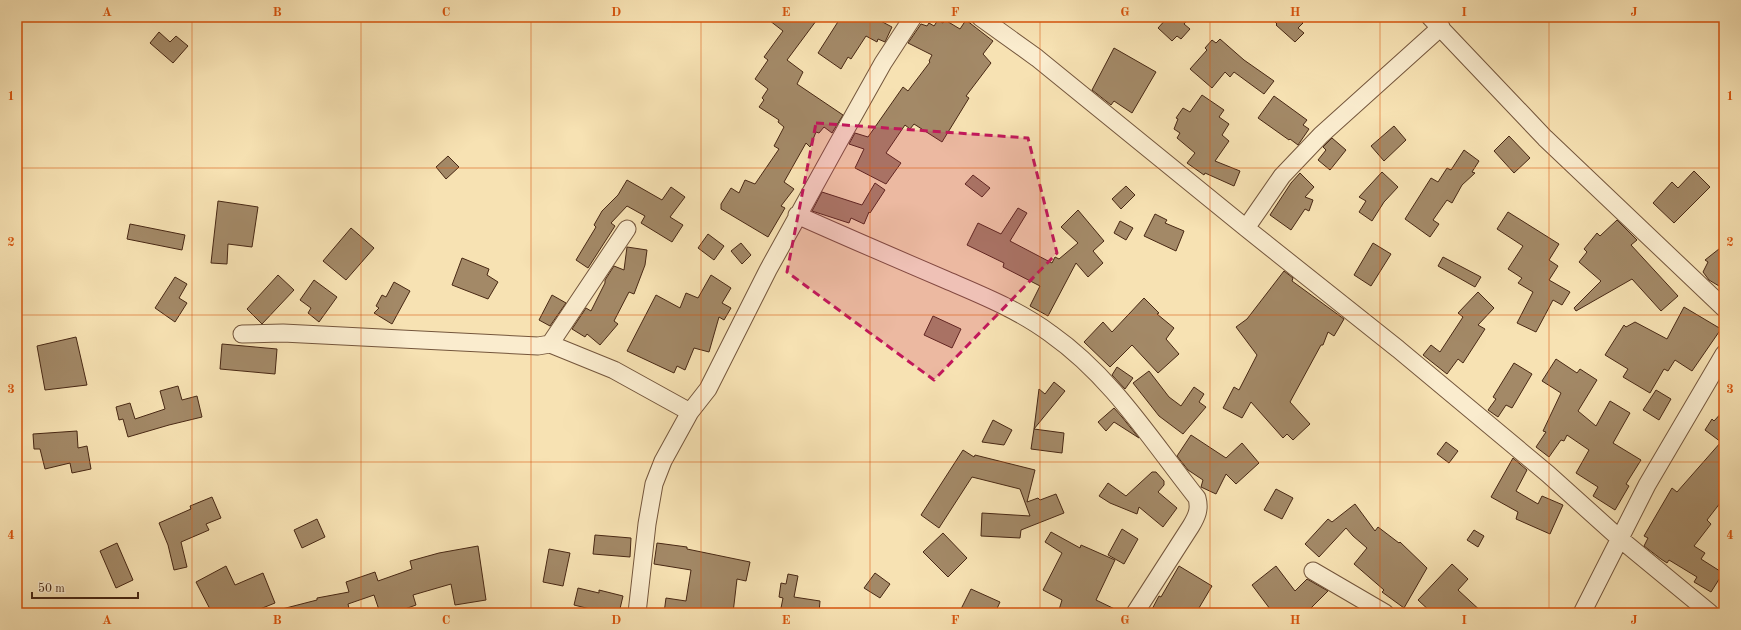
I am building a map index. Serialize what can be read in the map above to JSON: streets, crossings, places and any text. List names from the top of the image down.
{
  "scale_bar": "50 m",
  "grid": {
    "columns": [
      "A",
      "B",
      "C",
      "D",
      "E",
      "F",
      "G",
      "H",
      "I",
      "J"
    ],
    "rows": [
      "1",
      "2",
      "3",
      "4"
    ]
  }
}
